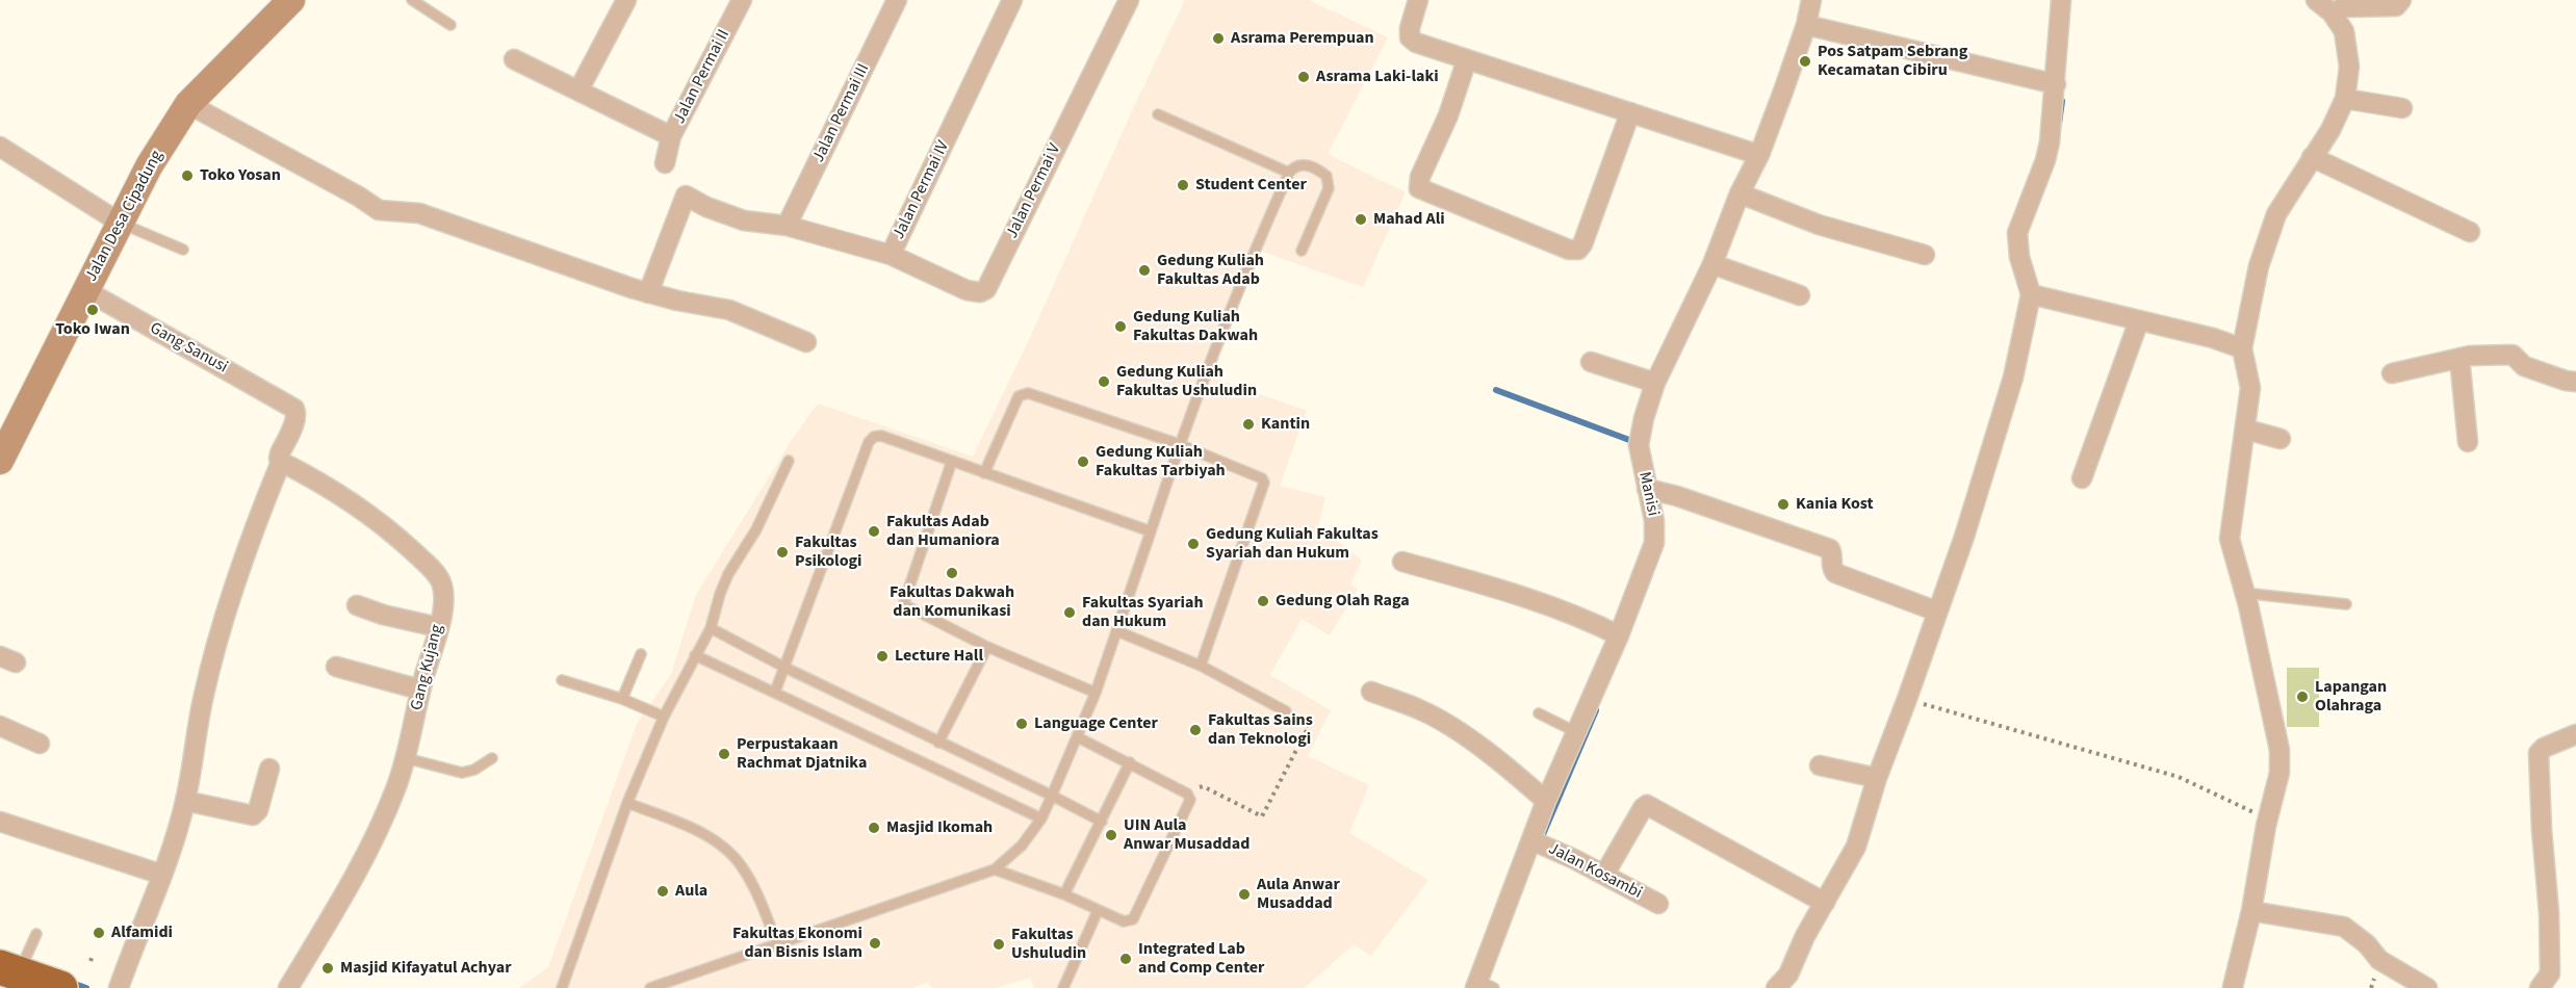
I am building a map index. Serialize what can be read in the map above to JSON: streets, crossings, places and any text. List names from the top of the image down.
{
  "streets": {
    "street": [
      "Jalan Permai II",
      "Jalan Permai III",
      "Jalan Permai IV",
      "Jalan Permai V",
      "Jalan Desa Cipadung",
      "Gang Sanusi",
      "Manisi",
      "Gang Kujang",
      "Jalan Kosambi"
    ]
  },
  "crossings": [
    ["Jalan Permai III", "Jalan Permai IV"],
    ["Jalan Permai IV", "Jalan Permai V"],
    ["Jalan Desa Cipadung", "Gang Sanusi"],
    ["Gang Sanusi", "Gang Kujang"],
    ["Manisi", "Jalan Kosambi"]
  ],
  "places": [
    "Asrama Perempuan",
    "Pos Satpam Sebrang Kecamatan Cibiru",
    "Asrama Laki-laki",
    "Toko Yosan",
    "Student Center",
    "Mahad Ali",
    "Gedung Kuliah Fakultas Adab",
    "Toko Iwan",
    "Gedung Kuliah Fakultas Dakwah",
    "Gedung Kuliah Fakultas Ushuludin",
    "Kantin",
    "Gedung Kuliah Fakultas Tarbiyah",
    "Kania Kost",
    "Fakultas Adab dan Humaniora",
    "Gedung Kuliah Fakultas Syariah dan Hukum",
    "Fakultas Psikologi",
    "Fakultas Dakwah dan Komunikasi",
    "Gedung Olah Raga",
    "Fakultas Syariah dan Hukum",
    "Lecture Hall",
    "Lapangan Olahraga",
    "Language Center",
    "Fakultas Sains dan Teknologi",
    "Perpustakaan Rachmat Djatnika",
    "Masjid Ikomah",
    "UIN Aula Anwar Musaddad",
    "Aula",
    "Aula Anwar Musaddad",
    "Alfamidi",
    "Fakultas Ekonomi dan Bisnis Islam",
    "Fakultas Ushuludin",
    "Integrated Lab and Comp Center",
    "Masjid Kifayatul Achyar"
  ]
}
